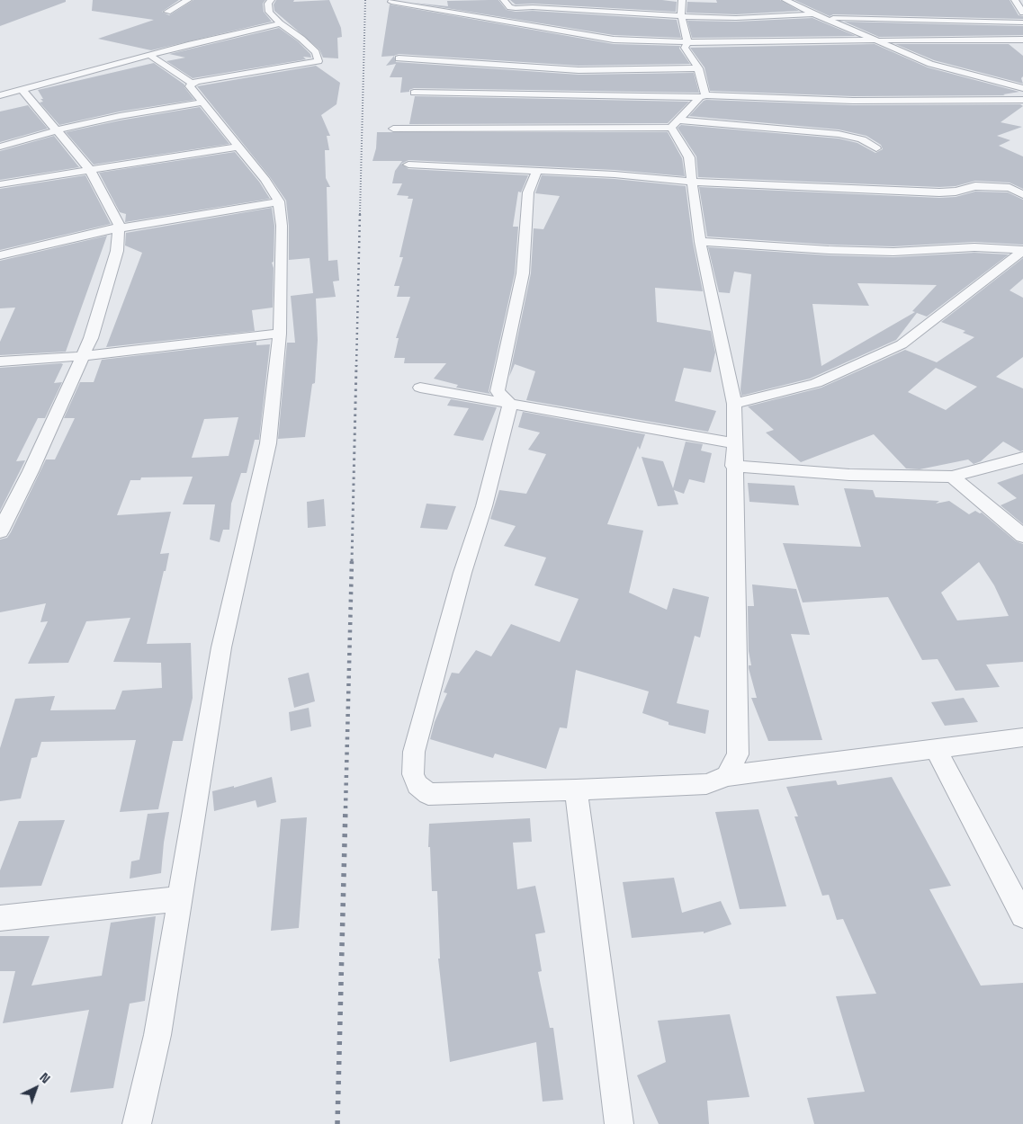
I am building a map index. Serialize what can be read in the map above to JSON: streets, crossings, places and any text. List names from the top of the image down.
{
  "north": "top right"
}
